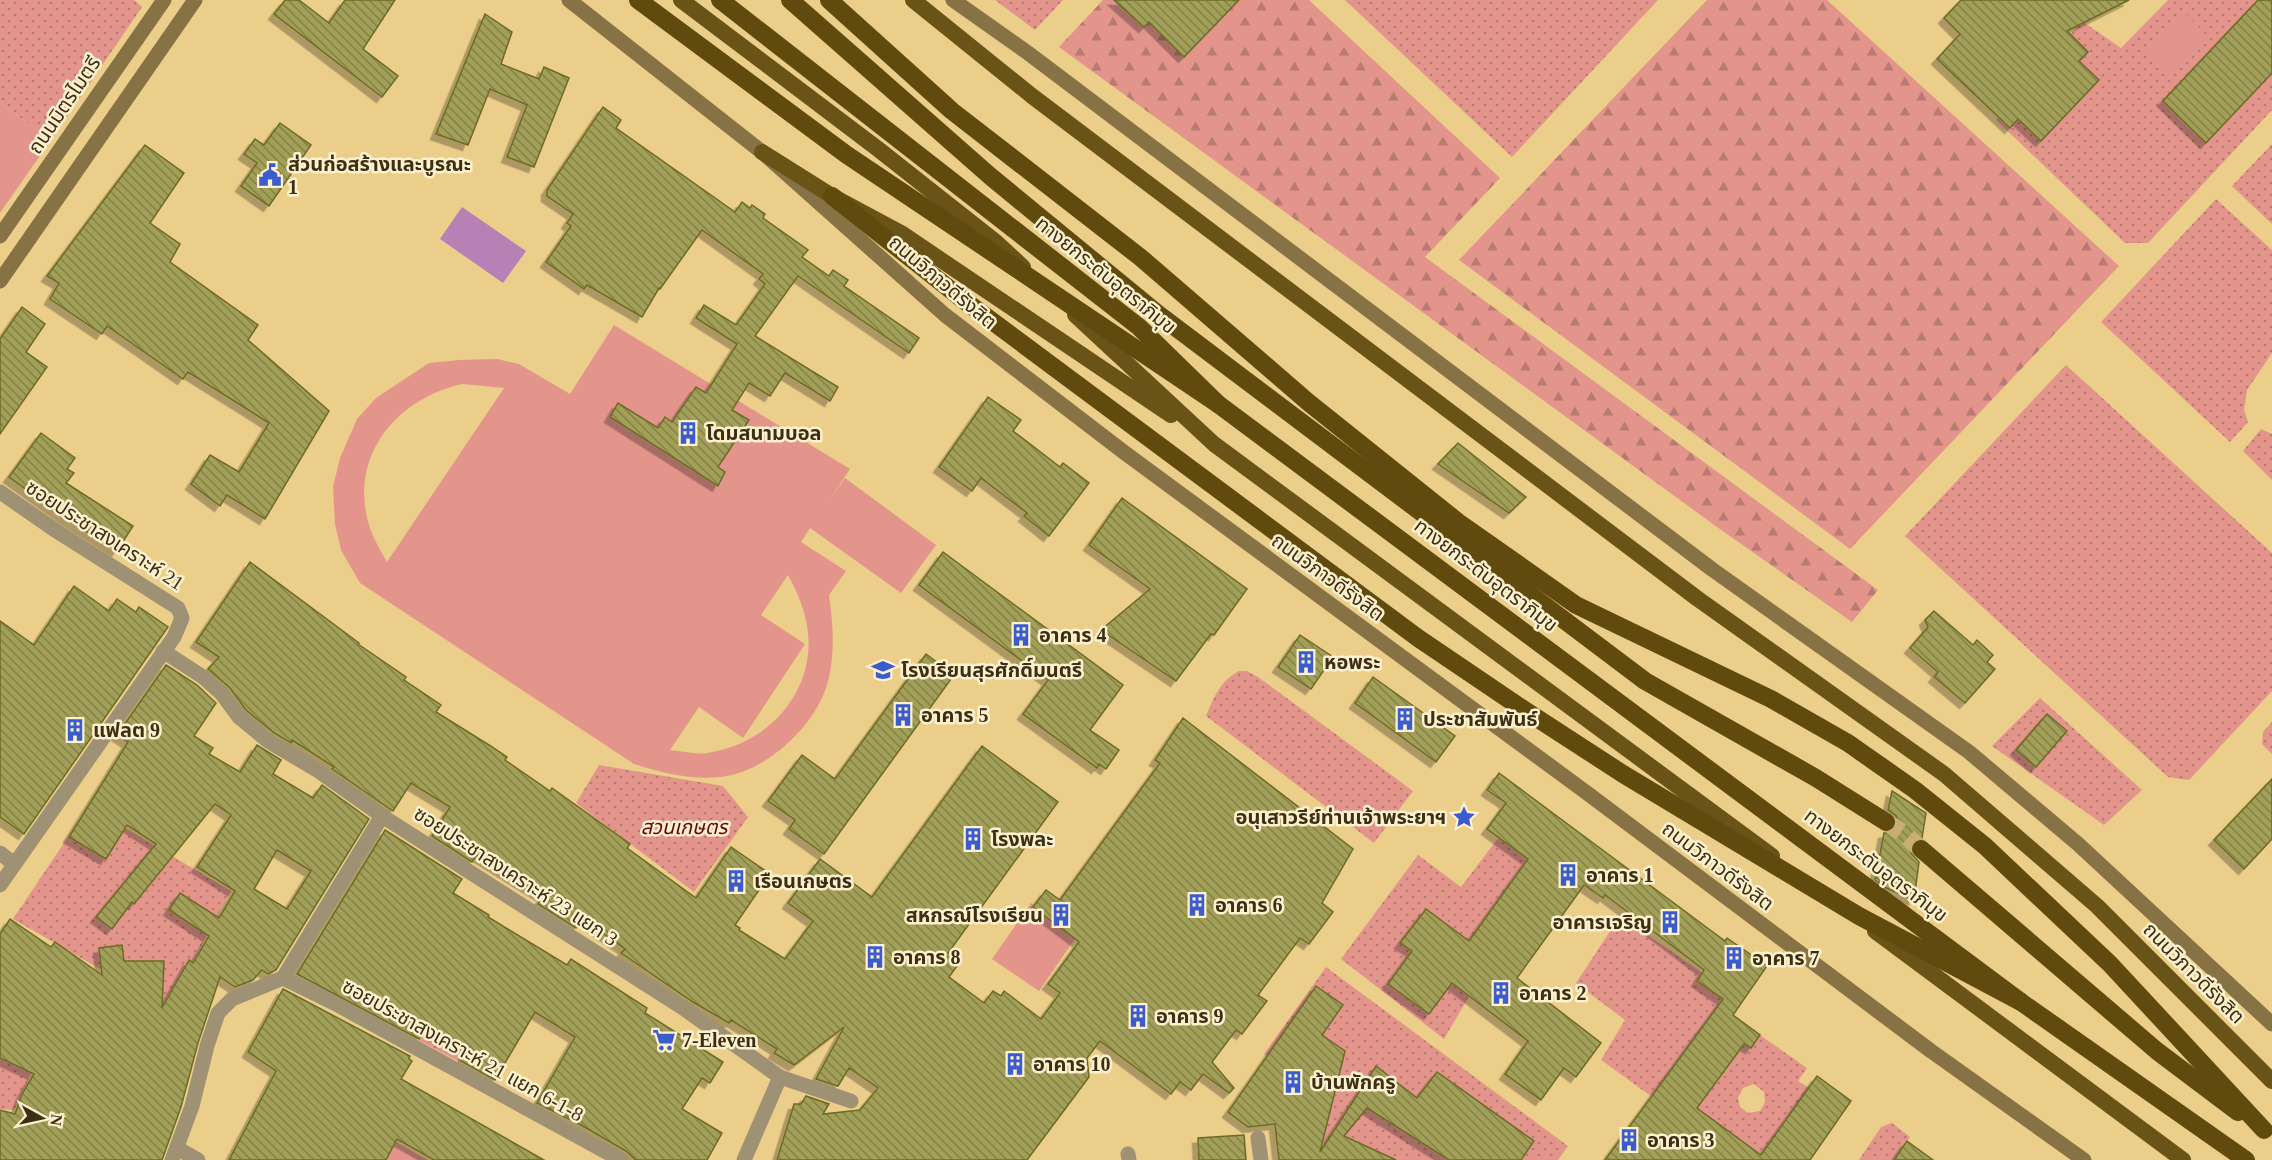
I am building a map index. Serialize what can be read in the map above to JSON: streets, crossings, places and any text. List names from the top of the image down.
{
  "streets": {
    "highway": ["ทางยกระดับอุตราภิมุข", "ถนนวิภาวดีรังสิต"],
    "main road": ["ถนนมิตรไมตรี"],
    "street": ["ซอยประชาสงเคราะห์ 21", "ซอยประชาสงเคราะห์ 23 แยก 3", "ซอยประชาสงเคราะห์ 21 แยก 6-1-8"]
  },
  "crossings": [
    ["ซอยประชาสงเคราะห์ 21", "ซอยประชาสงเคราะห์ 23 แยก 3"]
  ],
  "parks": ["สวนเกษตร"],
  "places": {
    "public building": ["ส่วนก่อสร้างและบูรณะ 1"],
    "building": [
      "โดมสนามบอล",
      "อาคาร 4",
      "หอพระ",
      "อาคาร 5",
      "ประชาสัมพันธ์",
      "แฟลต 9",
      "โรงพละ",
      "อาคาร 1",
      "เรือนเกษตร",
      "อาคาร 6",
      "สหกรณ์โรงเรียน",
      "อาคารเจริญ",
      "อาคาร 8",
      "อาคาร 7",
      "อาคาร 2",
      "อาคาร 9",
      "อาคาร 10",
      "บ้านพักครู",
      "อาคาร 3"
    ],
    "school or university": ["โรงเรียนสุรศักดิ์มนตรี"],
    "place": ["อนุเสาวรีย์ท่านเจ้าพระยาฯ"],
    "supermarket": ["7-Eleven"]
  },
  "north": "right"
}
